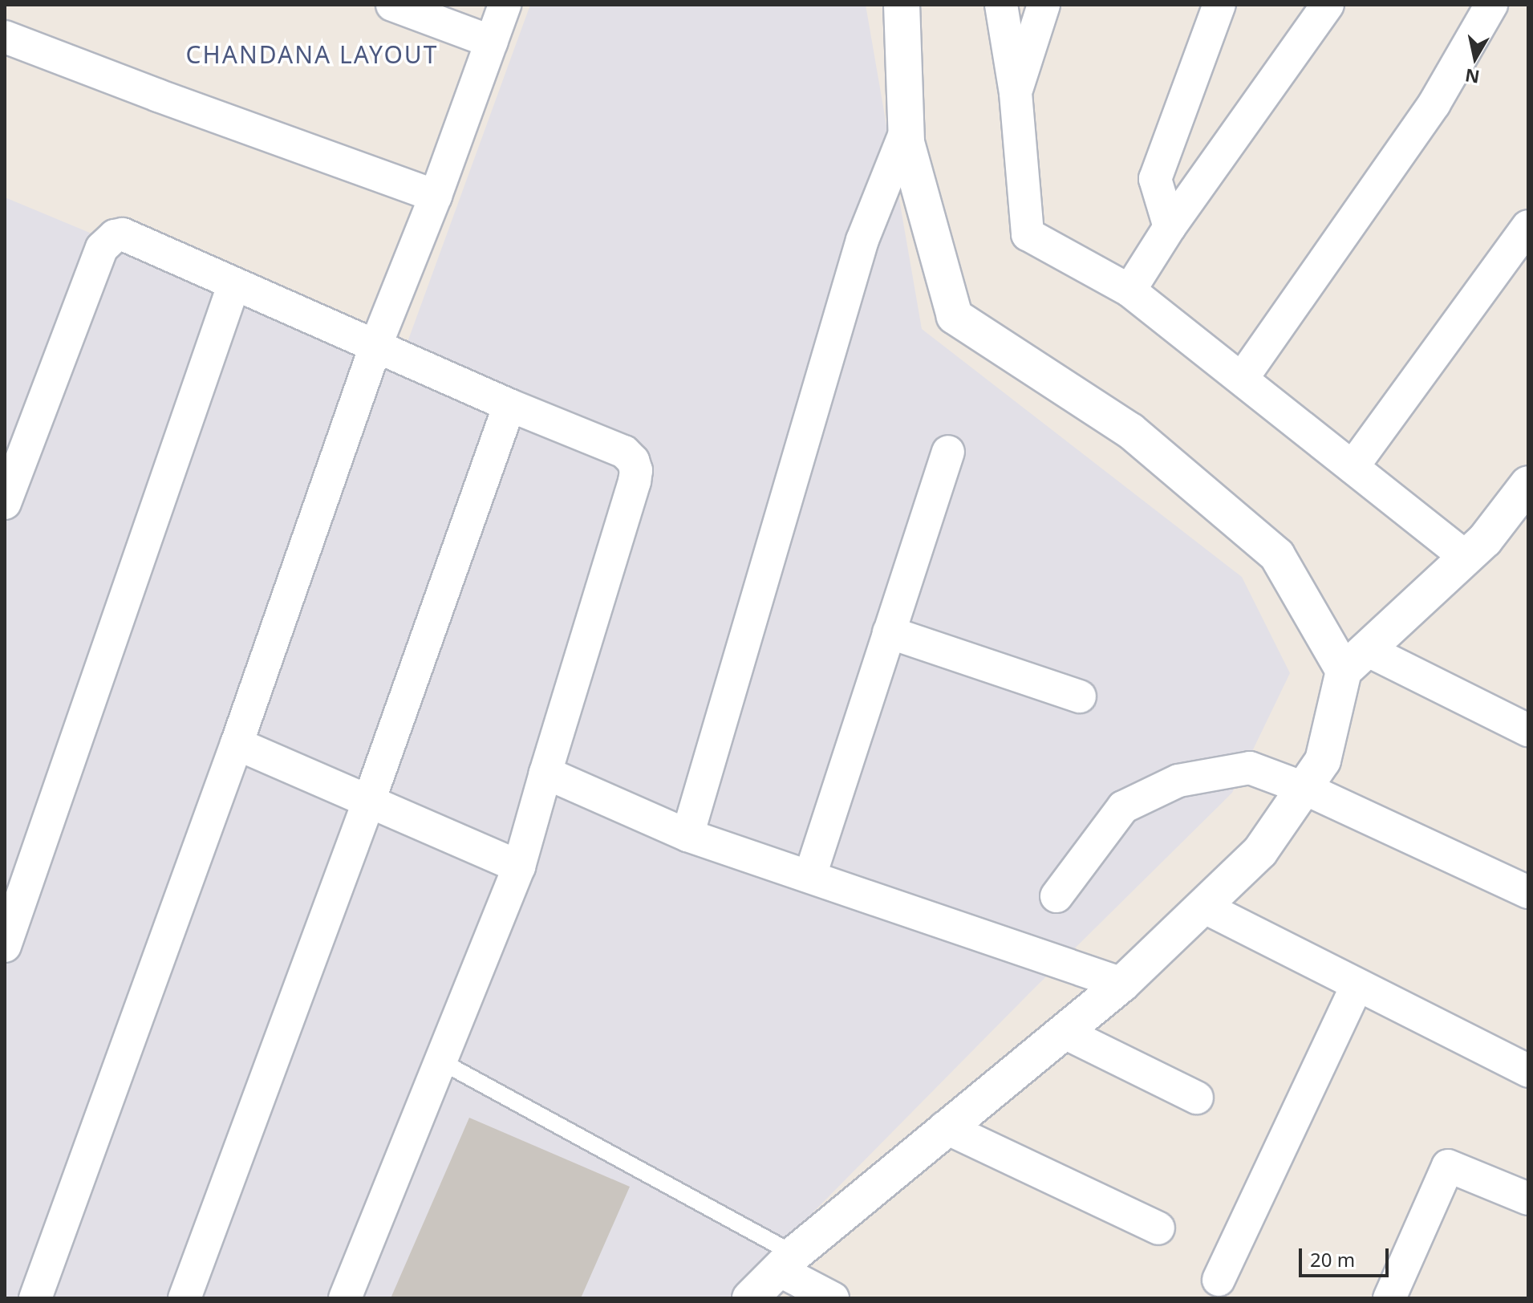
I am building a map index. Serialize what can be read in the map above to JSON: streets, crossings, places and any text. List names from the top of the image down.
{
  "districts": ["CHANDANA LAYOUT"],
  "scale_bar": "20 m",
  "north": "bottom"
}
